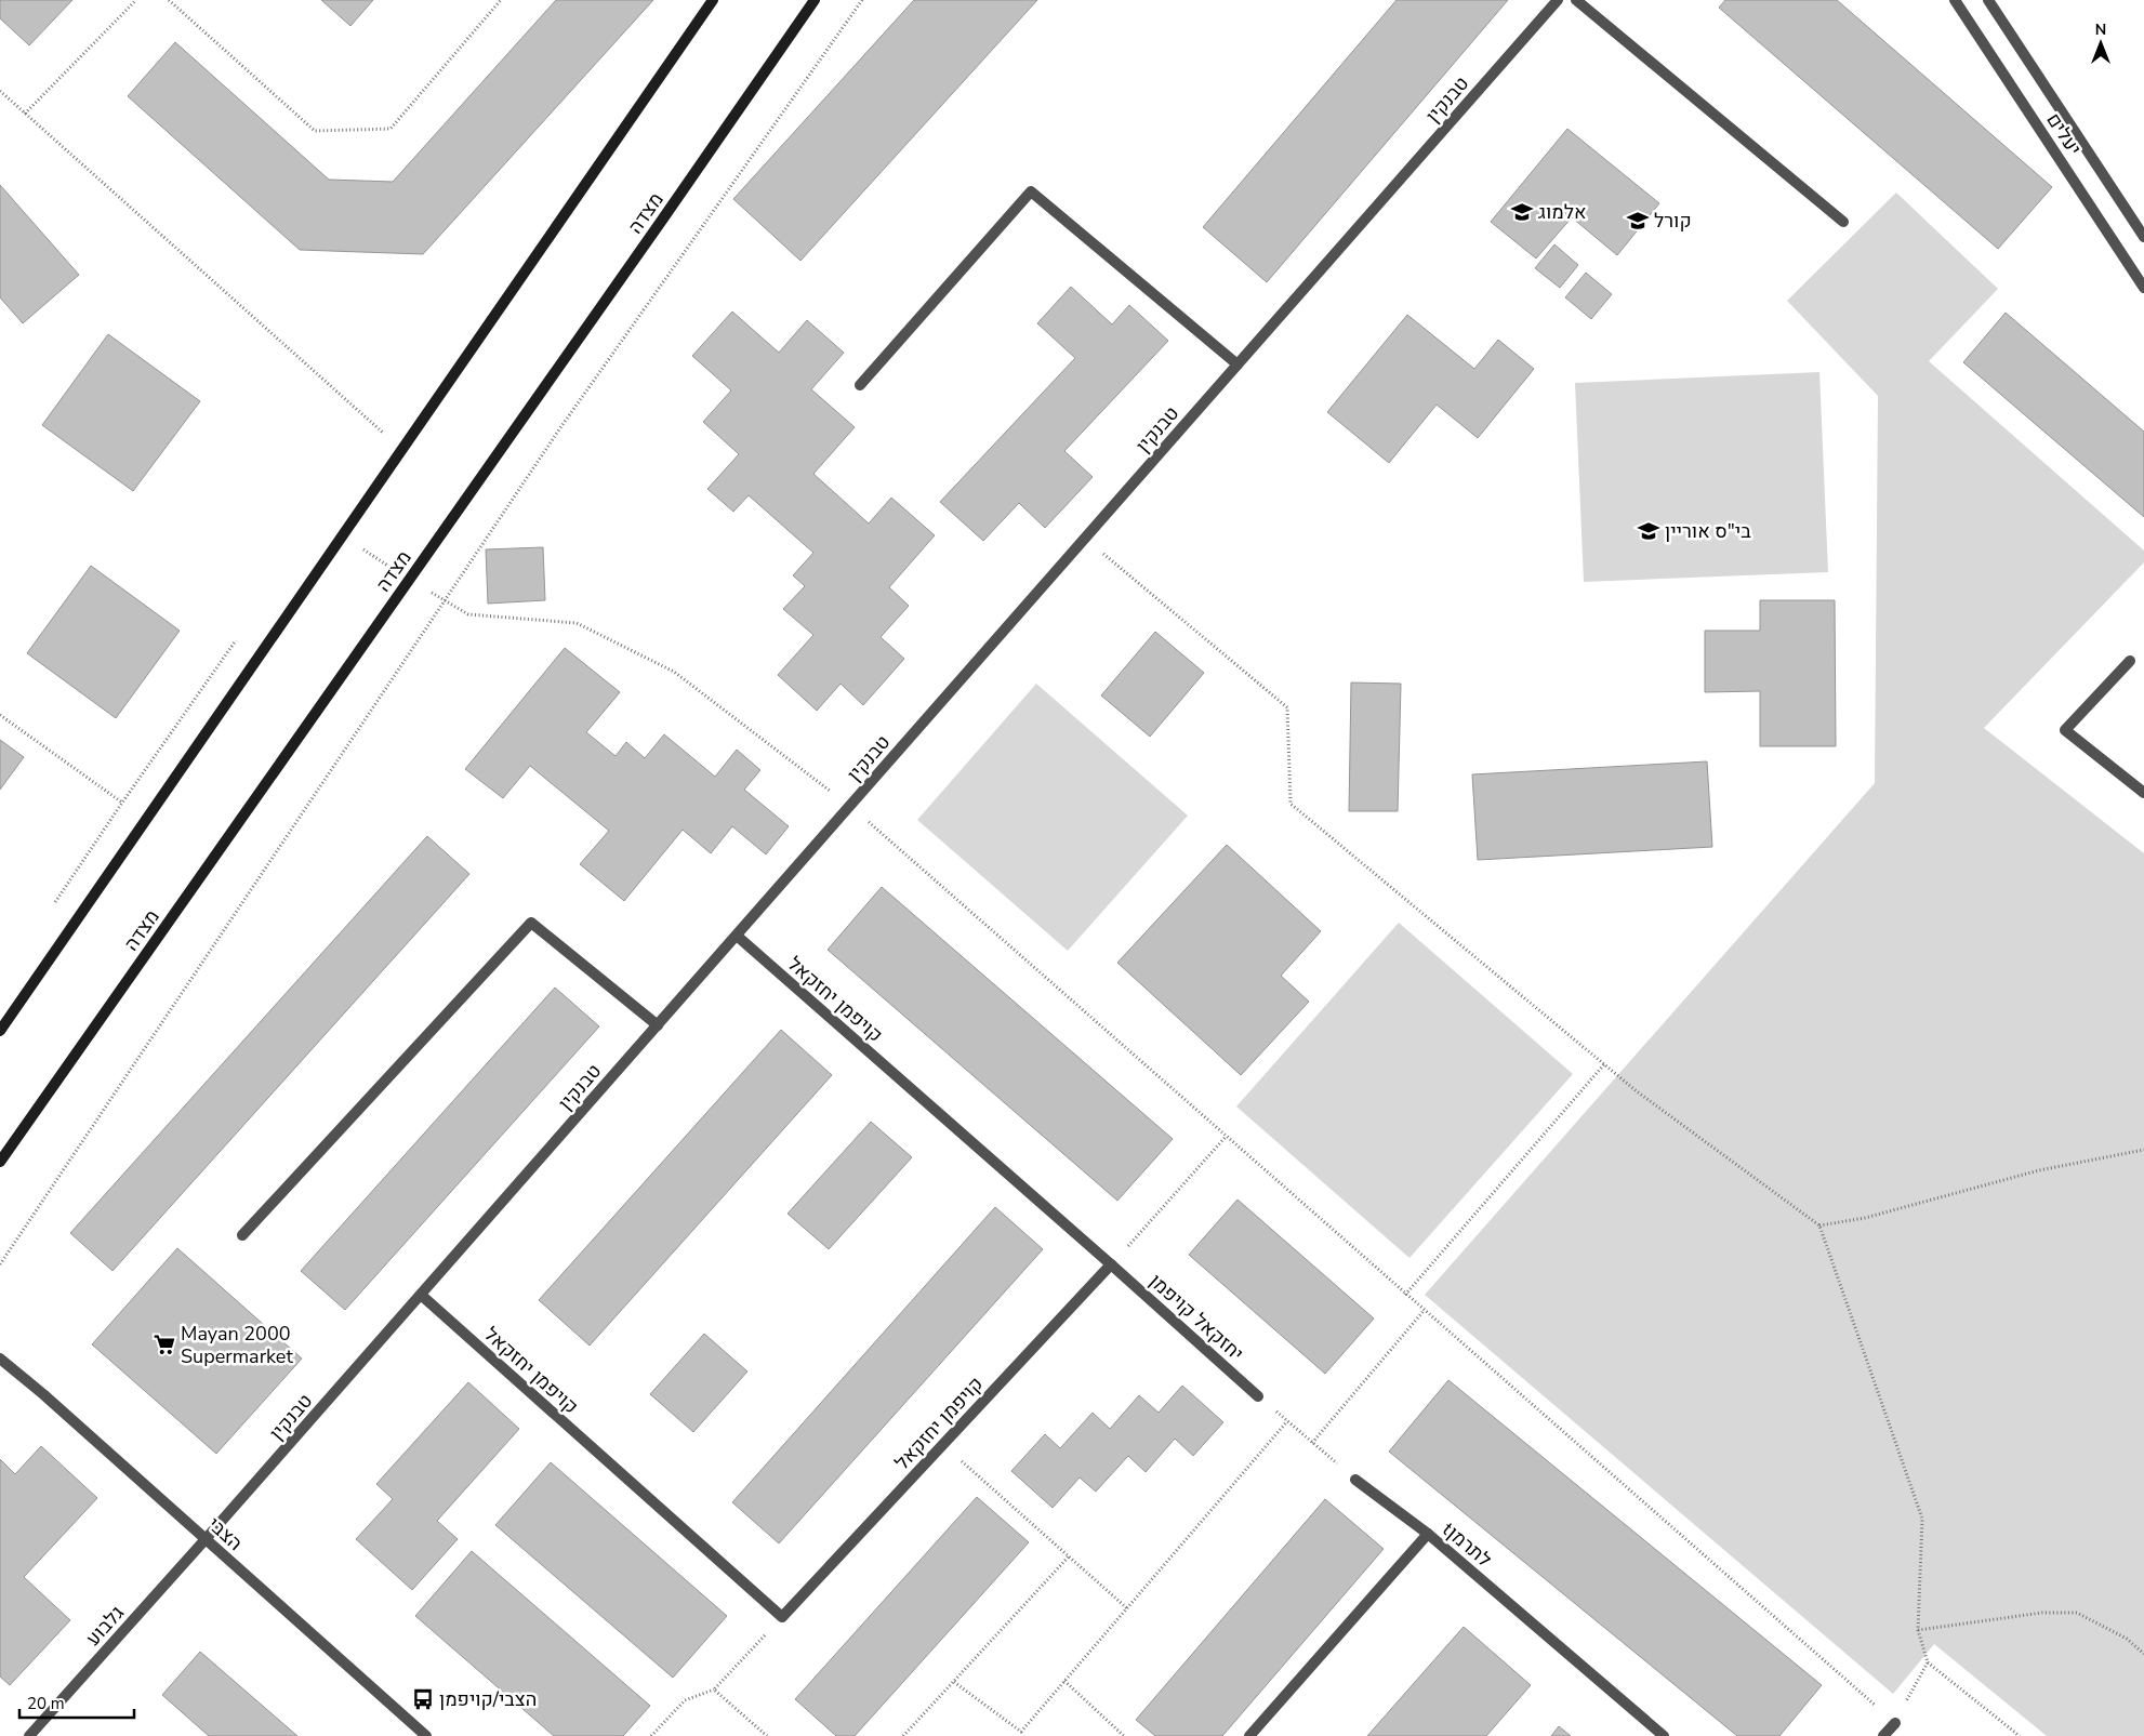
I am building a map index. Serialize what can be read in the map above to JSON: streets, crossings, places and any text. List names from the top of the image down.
{
  "streets": {
    "main road": ["מצדה"],
    "street": [
      "טבנקין",
      "יעלים",
      "קויפמן יחזקאל",
      "יחזקאל קויפמן",
      "הצבי",
      "tלתרמן",
      "גלבוע"
    ]
  },
  "crossings": [
    ["טבנקין", "קויפמן יחזקאל"],
    ["טבנקין", "הצבי"],
    ["טבנקין", "גלבוע"],
    ["קויפמן יחזקאל", "יחזקאל קויפמן"],
    ["הצבי", "גלבוע"]
  ],
  "places": {
    "school or university": ["אלמוג", "קורל", "בי\"ס אוריין"],
    "supermarket": ["Mayan 2000 Supermarket"],
    "bus stop": ["הצבי/קויפמן"]
  },
  "scale_bar": "20 m",
  "north": "top"
}
